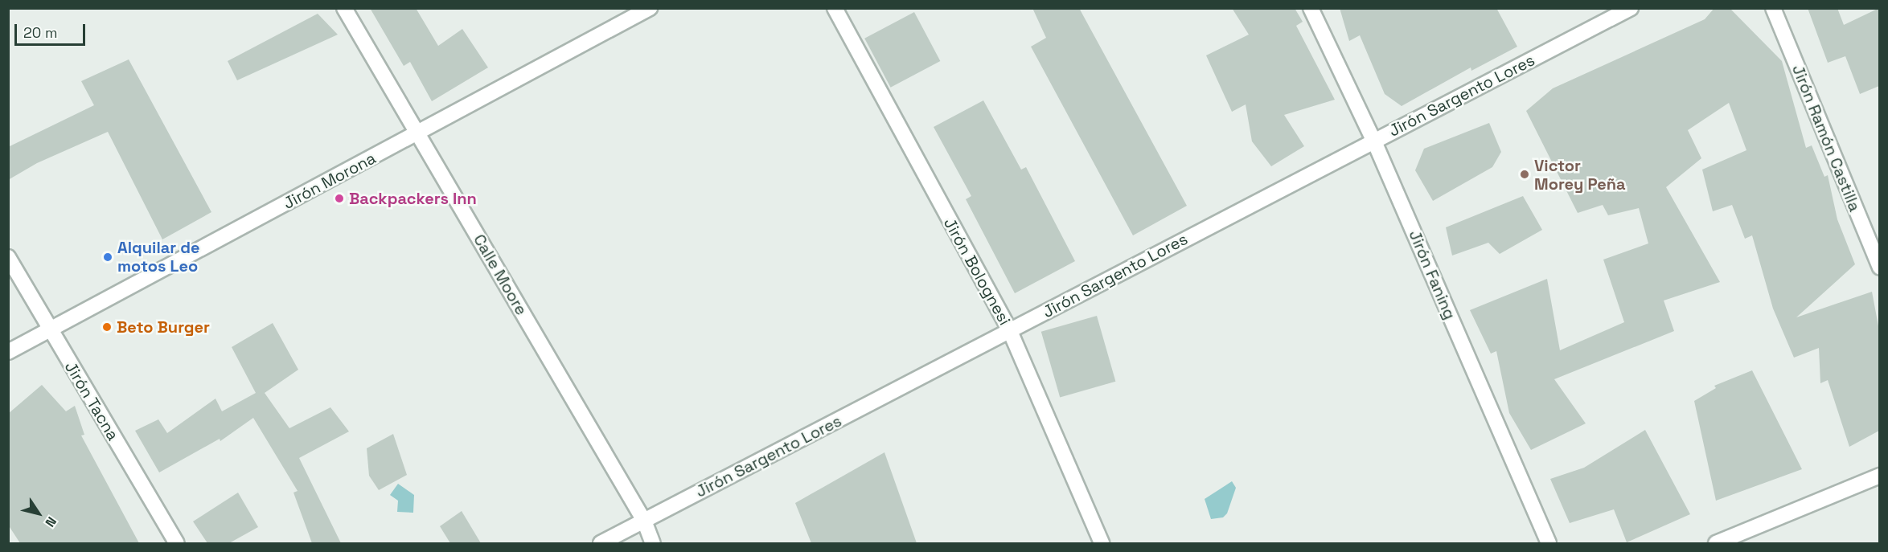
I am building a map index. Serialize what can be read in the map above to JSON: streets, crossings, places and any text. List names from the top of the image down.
{
  "streets": {
    "street": [
      "Jirón Sargento Lores",
      "Jirón Ramón Castilla",
      "Jirón Morona",
      "Jirón Bolognesi",
      "Calle Moore",
      "Jirón Faning",
      "Jirón Tacna"
    ]
  },
  "crossings": [
    ["Jirón Sargento Lores", "Jirón Bolognesi"],
    ["Jirón Sargento Lores", "Calle Moore"],
    ["Jirón Sargento Lores", "Jirón Faning"],
    ["Jirón Morona", "Calle Moore"],
    ["Jirón Morona", "Jirón Tacna"]
  ],
  "places": [
    "Victor Morey Peña",
    "Backpackers Inn",
    "Alquilar de motos Leo",
    "Beto Burger"
  ],
  "scale_bar": "20 m",
  "north": "bottom right"
}
